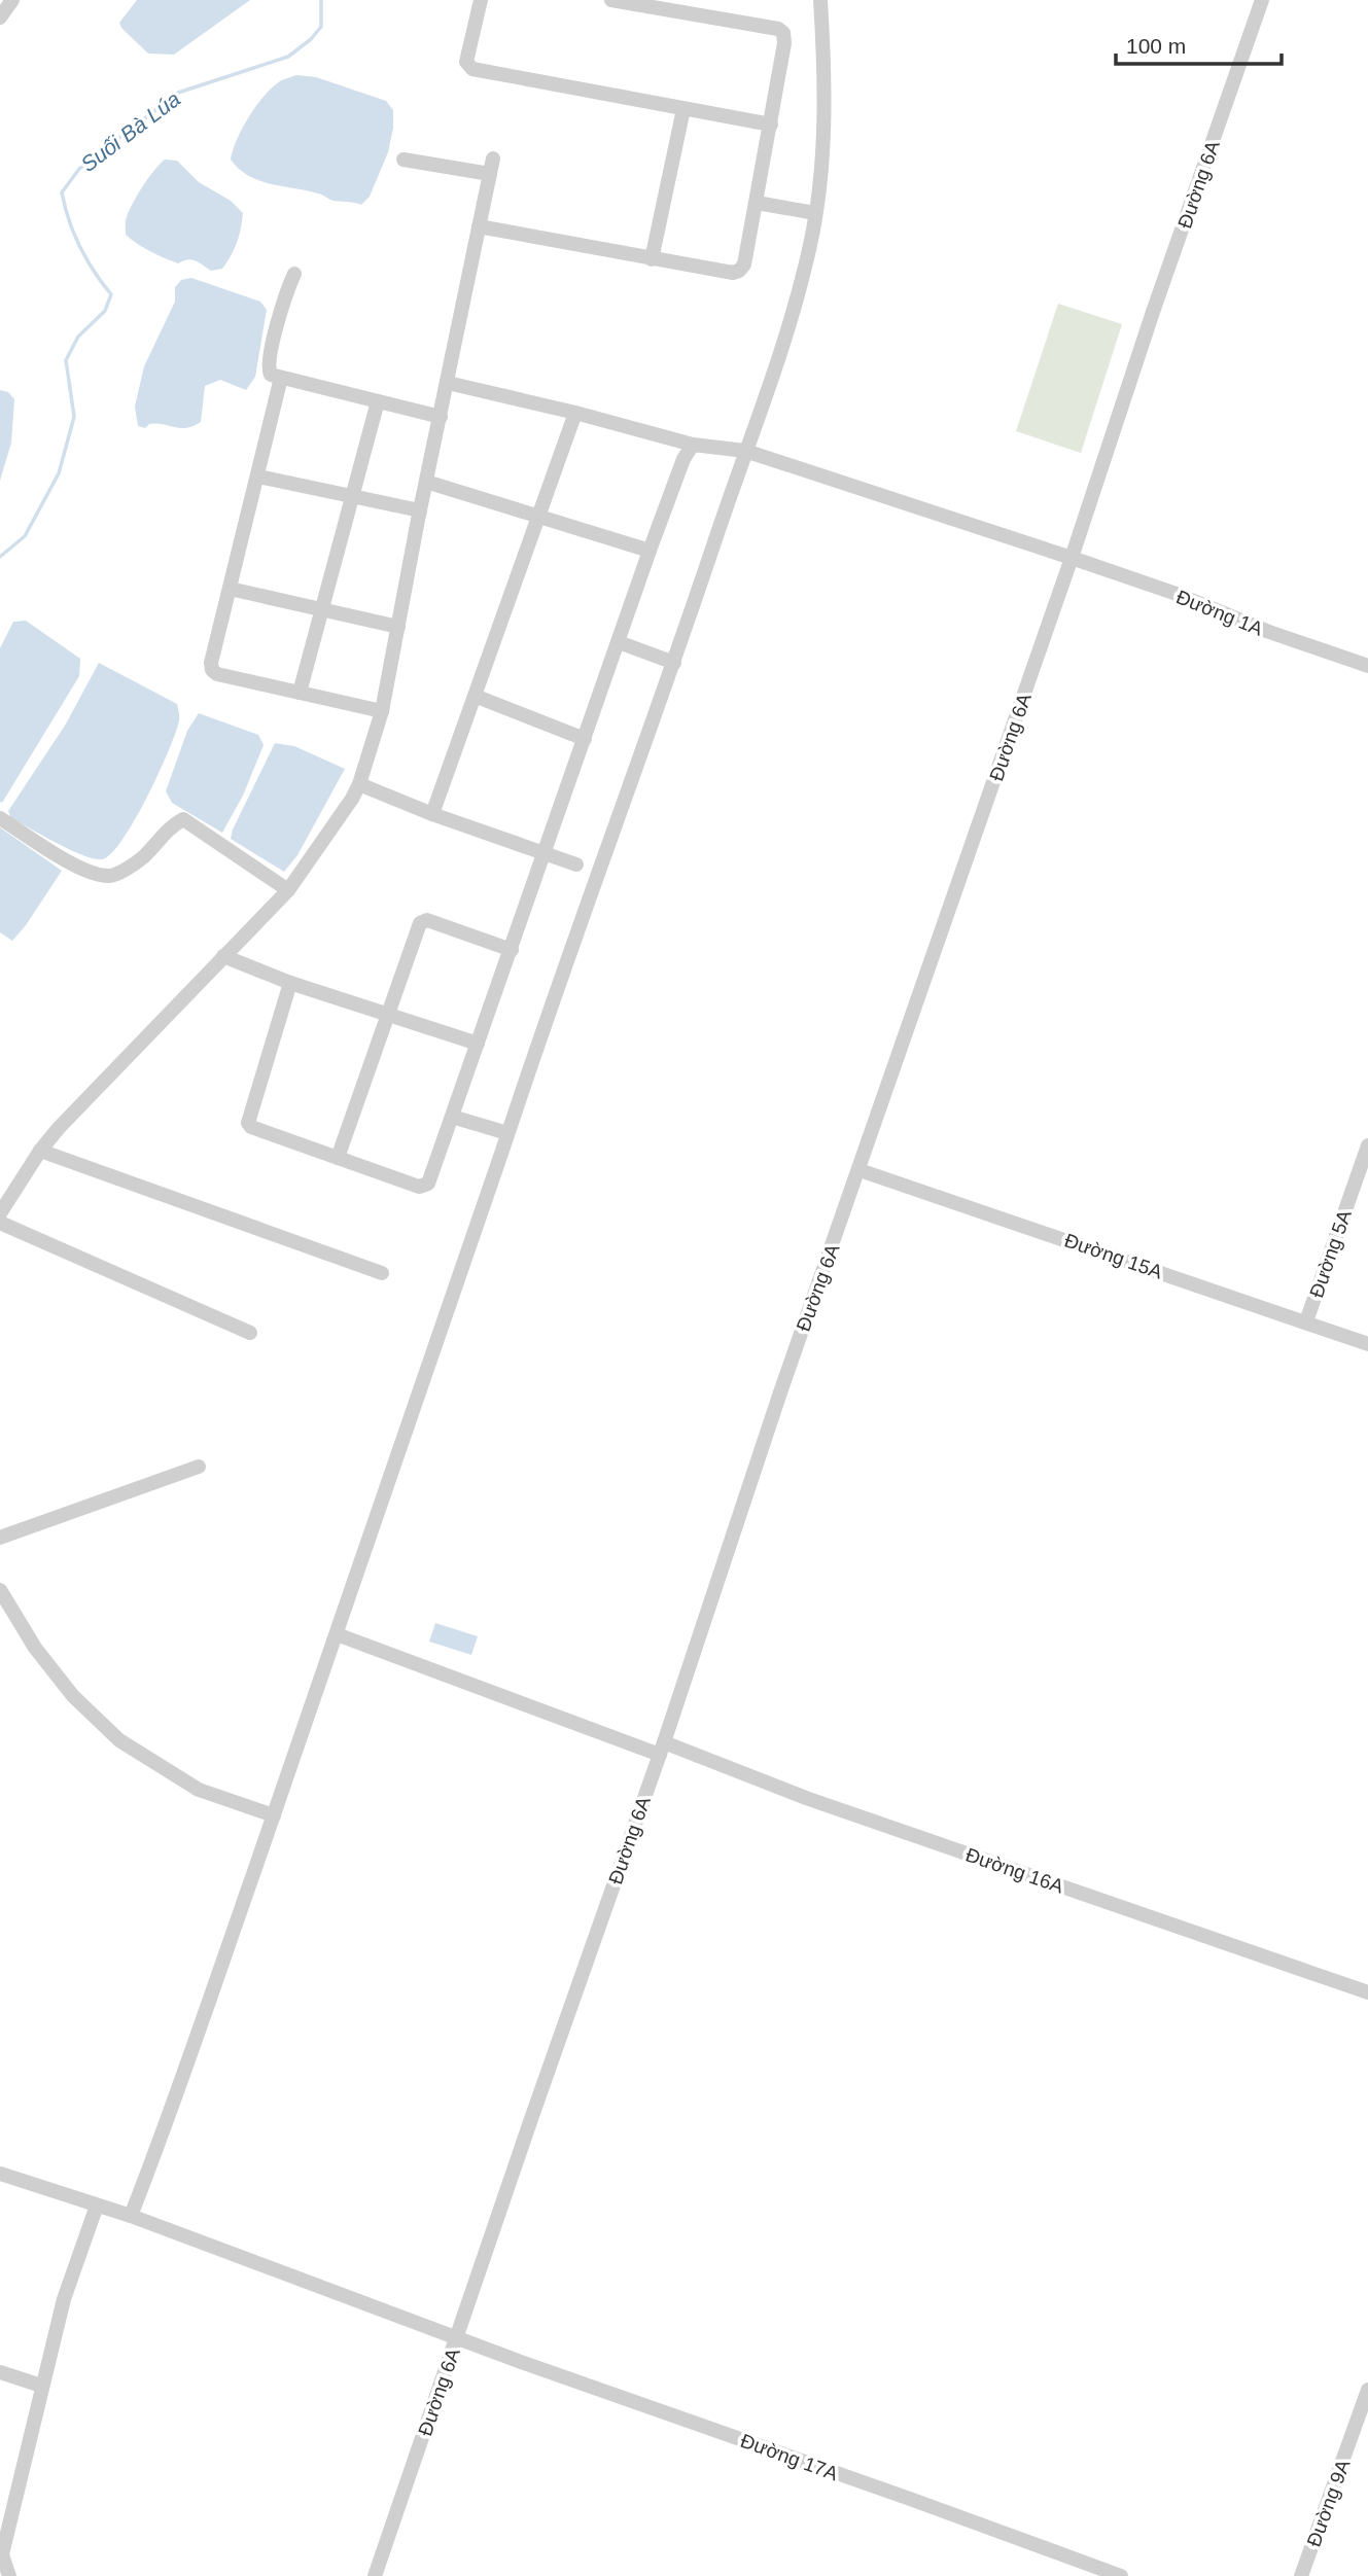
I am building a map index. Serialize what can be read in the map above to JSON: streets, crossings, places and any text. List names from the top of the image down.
{
  "streets": {
    "street": [
      "Đường 6A",
      "Đường 1A",
      "Đường 5A",
      "Đường 15A",
      "Đường 16A",
      "Đường 17A",
      "Đường 9A"
    ]
  },
  "crossings": [
    ["Đường 6A", "Đường 1A"],
    ["Đường 6A", "Đường 15A"],
    ["Đường 6A", "Đường 16A"],
    ["Đường 6A", "Đường 17A"],
    ["Đường 5A", "Đường 15A"]
  ],
  "water": ["Suối Bà Lúa"],
  "scale_bar": "100 m"
}
